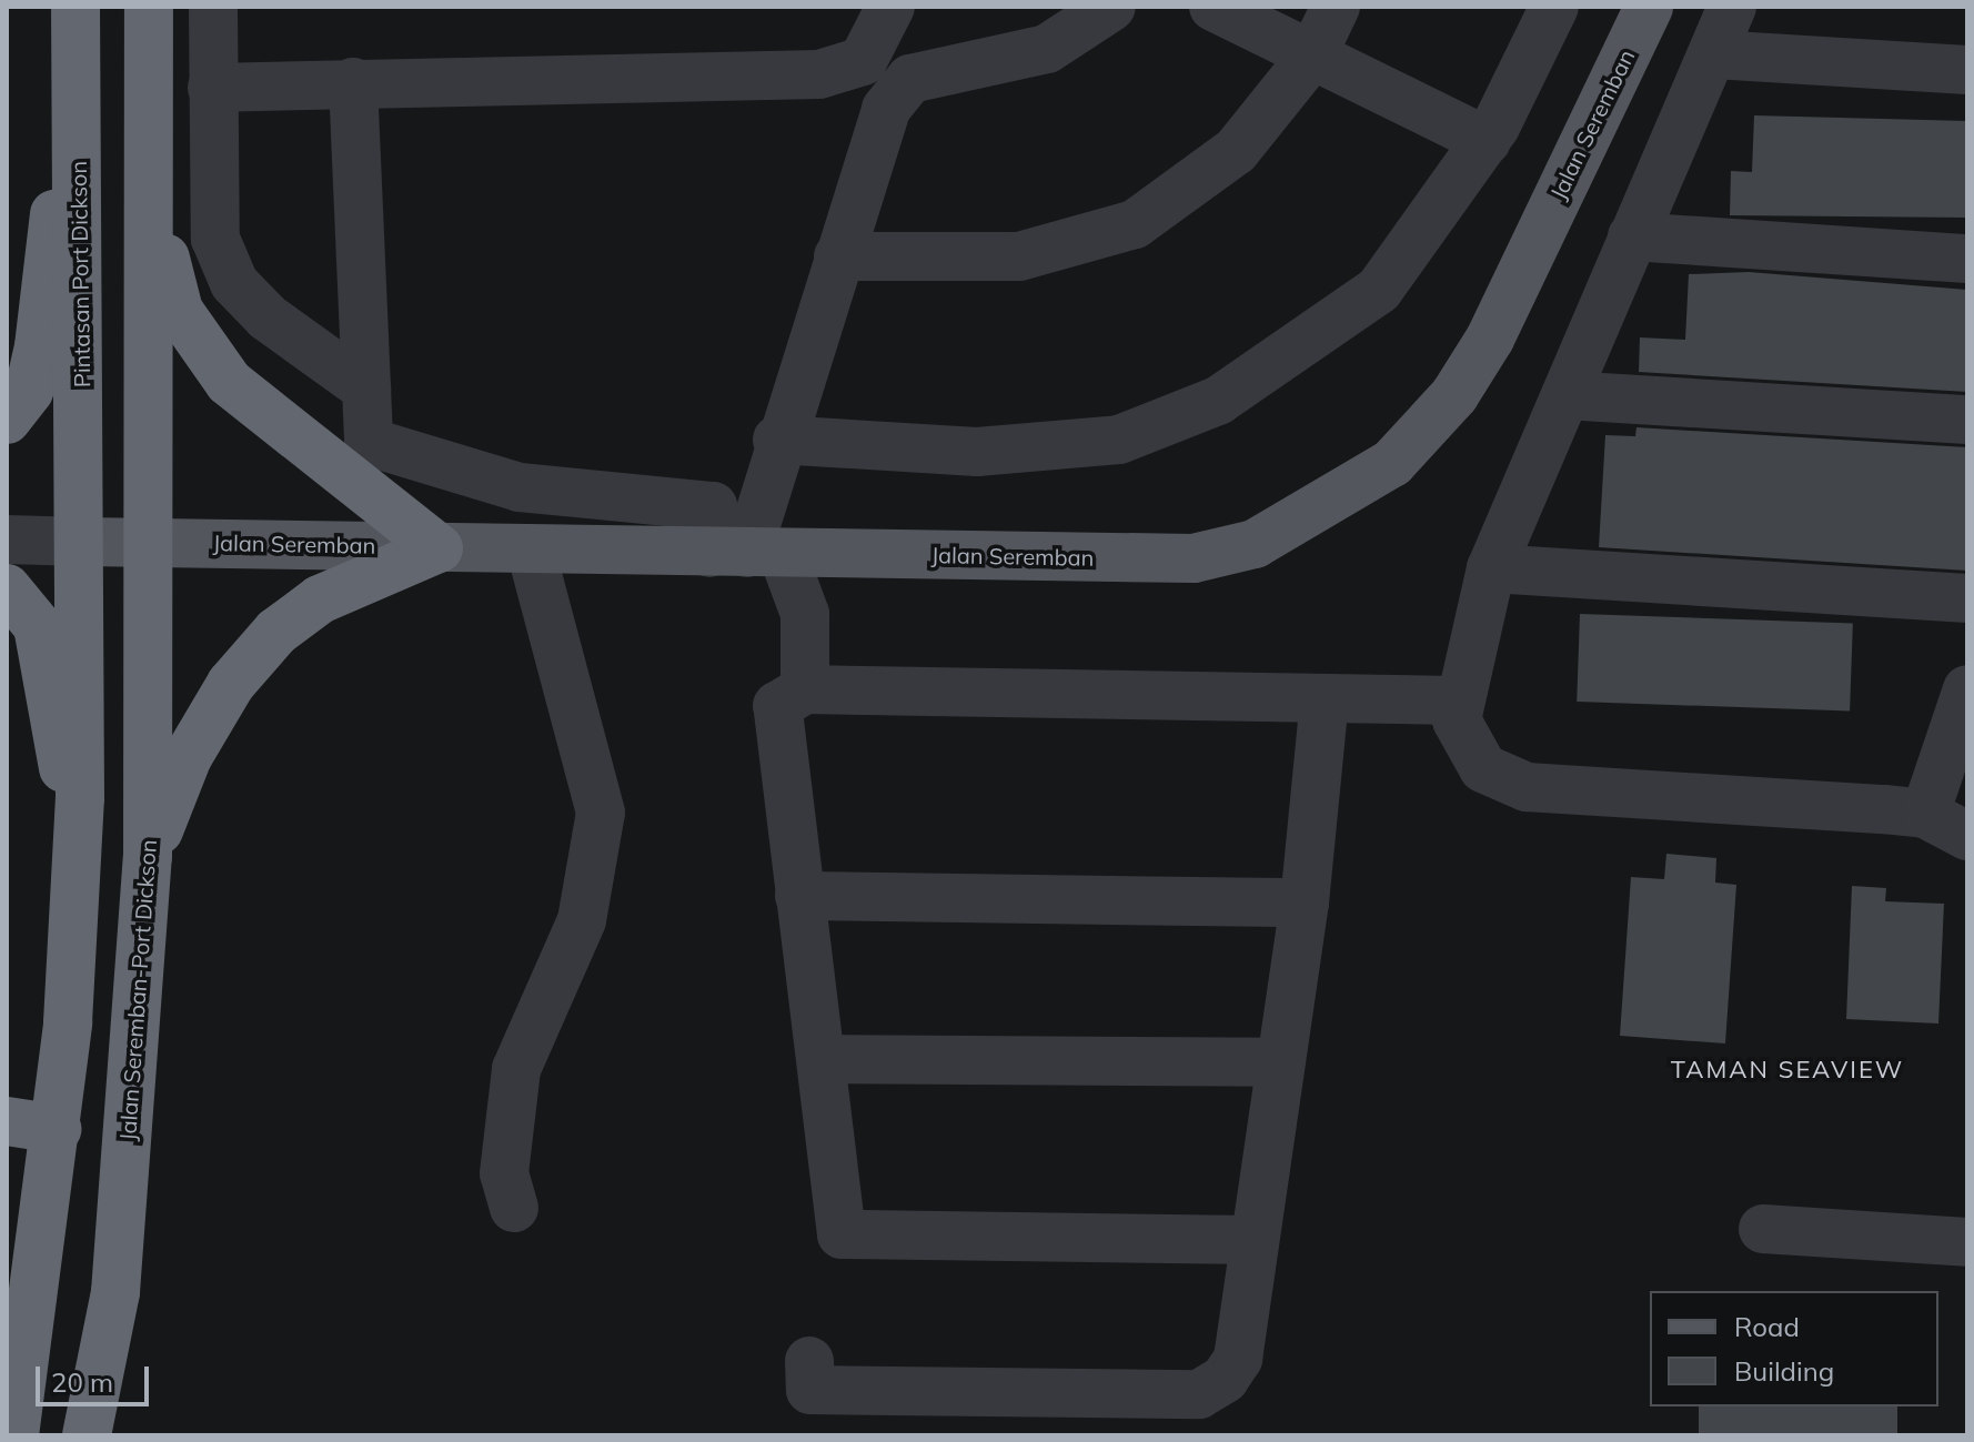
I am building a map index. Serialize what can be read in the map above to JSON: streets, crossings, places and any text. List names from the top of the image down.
{
  "streets": {
    "highway": ["Pintasan Port Dickson", "Jalan Seremban-Port Dickson"],
    "main road": ["Jalan Seremban"]
  },
  "crossings": [
    ["Jalan Seremban", "Pintasan Port Dickson"],
    ["Jalan Seremban", "Jalan Seremban-Port Dickson"]
  ],
  "districts": ["TAMAN SEAVIEW"],
  "legend": ["Road", "Building"],
  "scale_bar": "20 m"
}
